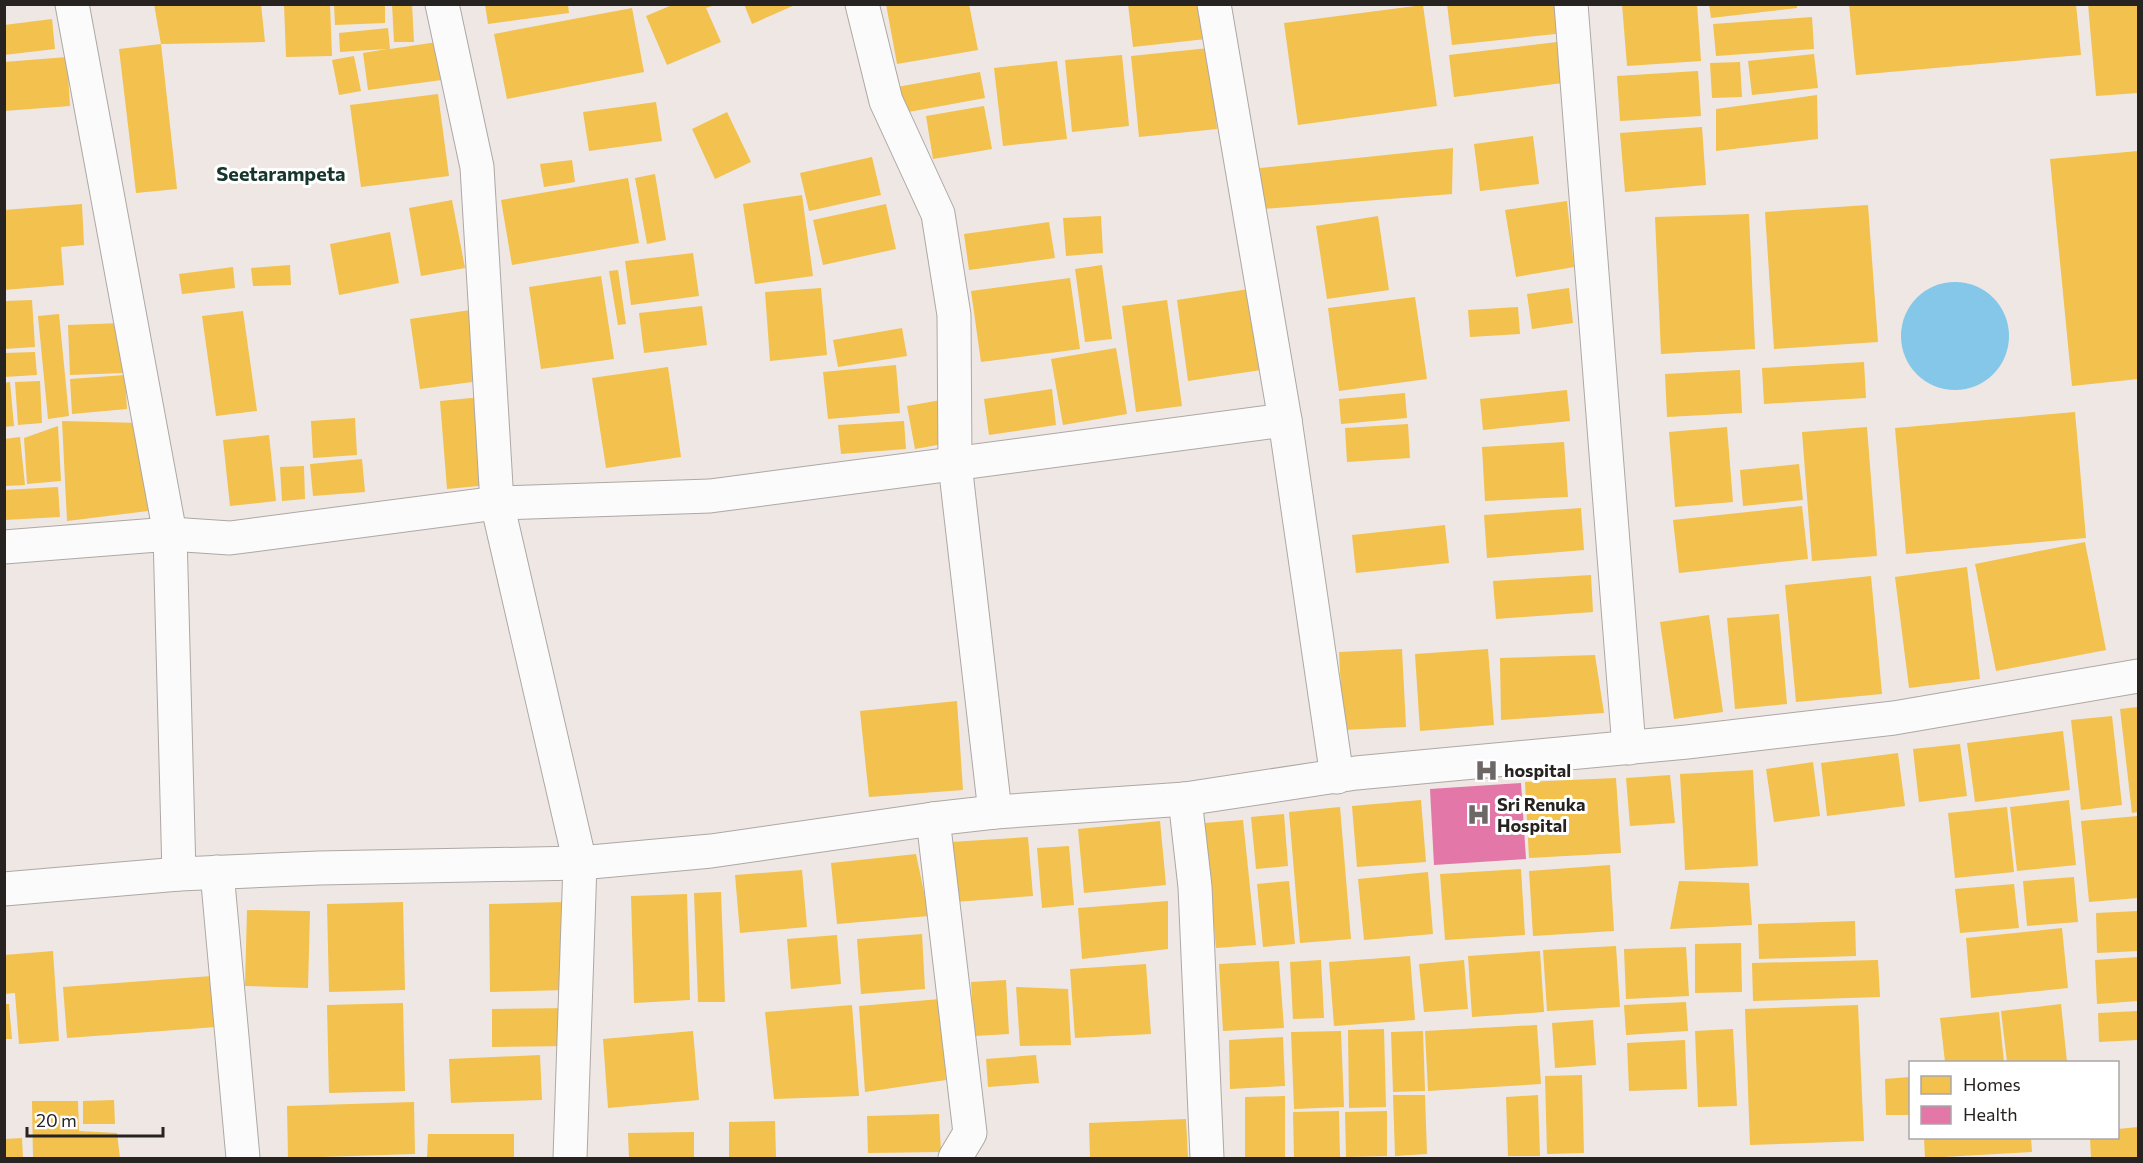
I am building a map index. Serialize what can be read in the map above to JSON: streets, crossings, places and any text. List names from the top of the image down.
{
  "districts": ["Seetarampeta"],
  "places": {
    "hospital": ["hospital", "Sri Renuka Hospital"]
  },
  "legend": ["Homes", "Health"],
  "scale_bar": "20 m"
}
